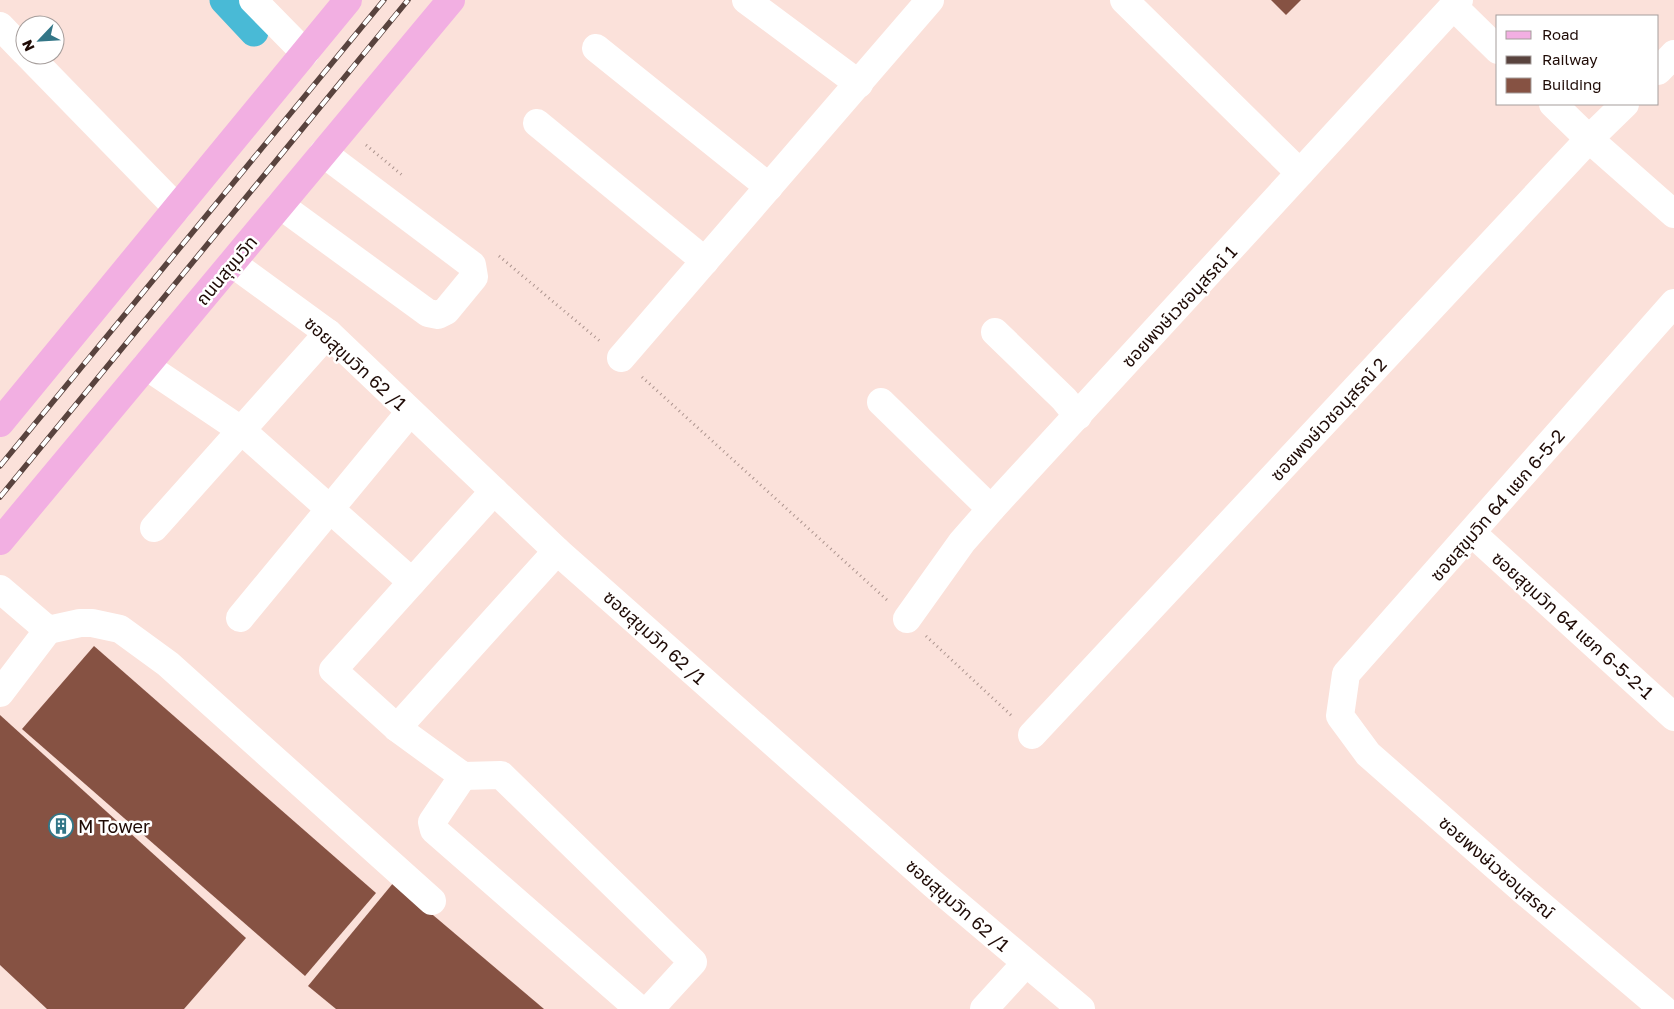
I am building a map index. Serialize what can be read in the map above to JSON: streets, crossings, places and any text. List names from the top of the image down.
{
  "streets": {
    "main road": ["ถนนสุขุมวิท"],
    "street": [
      "ซอยพงษ์เวชอนุสรณ์ 1",
      "ซอยสุขุมวิท 62 /1",
      "ซอยพงษ์เวชอนุสรณ์ 2",
      "ซอยสุขุมวิท 64 แยก 6-5-2",
      "ซอยสุขุมวิท 64 แยก 6-5-2-1",
      "ซอยพงษ์เวชอนุสรณ์"
    ]
  },
  "crossings": [
    ["ถนนสุขุมวิท", "ซอยสุขุมวิท 62 /1"],
    ["ซอยสุขุมวิท 64 แยก 6-5-2", "ซอยสุขุมวิท 64 แยก 6-5-2-1"],
    ["ซอยสุขุมวิท 64 แยก 6-5-2", "ซอยพงษ์เวชอนุสรณ์"]
  ],
  "places": {
    "building": ["M Tower"]
  },
  "legend": ["Road", "Railway", "Building"],
  "north": "bottom left"
}
